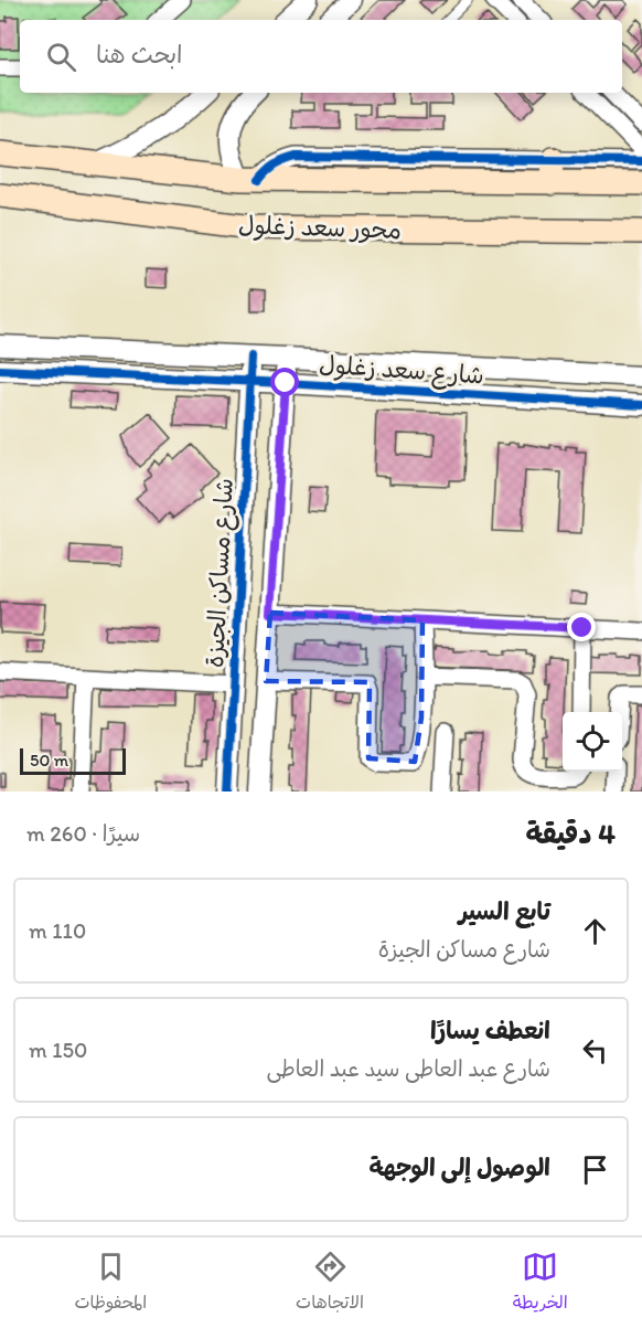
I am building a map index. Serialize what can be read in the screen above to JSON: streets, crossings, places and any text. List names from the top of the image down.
{
  "streets": {
    "main road": ["محور سعد زغلول"],
    "street": ["شارع سعد زغلول", "شارع مساكن الجيزة"]
  },
  "crossings": [
    ["شارع سعد زغلول", "شارع مساكن الجيزة"]
  ],
  "scale_bar": "50 m",
  "page": {
    "search": "ابحث هنا",
    "scale": "50 m",
    "heading": ["4 دقيقة", "سيرًا · 260 m"],
    "list": [
      ["تابع السير", "شارع مساكن الجيزة", "110 m"],
      ["انعطف يسارًا", "شارع عبد العاطى سيد عبد العاطى", "150 m"],
      "الوصول إلى الوجهة"
    ],
    "nav": ["الخريطة", "الاتجاهات", "المحفوظات"]
  }
}
